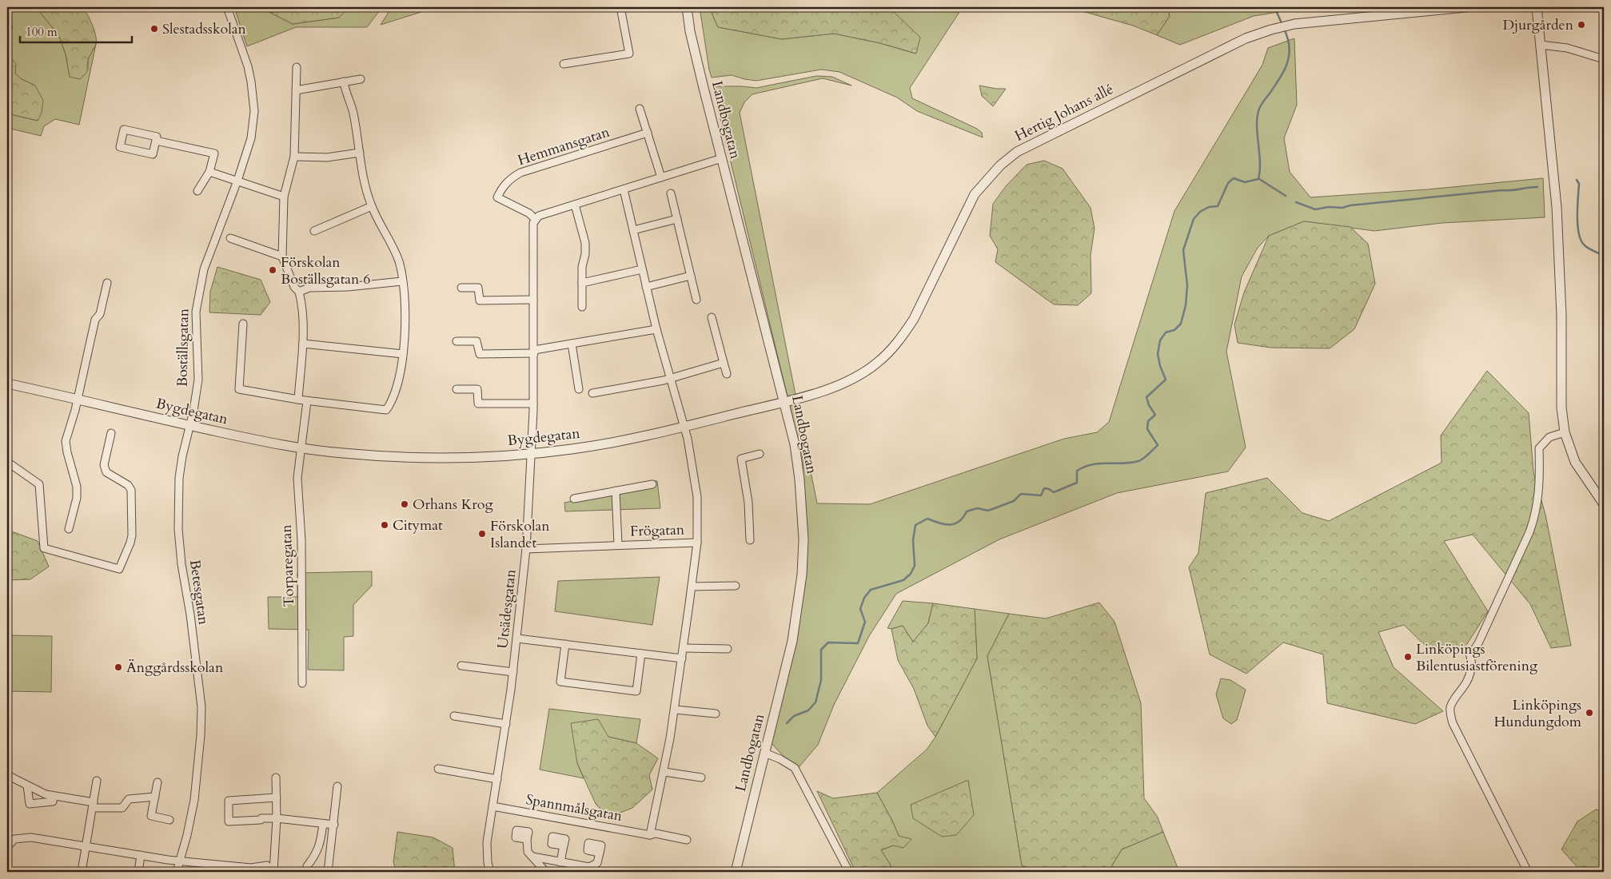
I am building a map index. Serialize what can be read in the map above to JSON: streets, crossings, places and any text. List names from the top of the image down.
{
  "streets": {
    "street": [
      "Hertig Johans allé",
      "Landbogatan",
      "Hemmansgatan",
      "Boställsgatan",
      "Bygdegatan",
      "Frögatan",
      "Torparegatan",
      "Betesgatan",
      "Utsädesgatan",
      "Spannmålsgatan"
    ]
  },
  "crossings": [
    ["Hertig Johans allé", "Landbogatan"],
    ["Hertig Johans allé", "Bygdegatan"],
    ["Landbogatan", "Bygdegatan"],
    ["Boställsgatan", "Bygdegatan"],
    ["Boställsgatan", "Betesgatan"],
    ["Bygdegatan", "Torparegatan"],
    ["Bygdegatan", "Betesgatan"],
    ["Bygdegatan", "Utsädesgatan"],
    ["Frögatan", "Utsädesgatan"],
    ["Utsädesgatan", "Spannmålsgatan"]
  ],
  "places": [
    "Djurgården",
    "Slestadsskolan",
    "Förskolan Boställsgatan 6",
    "Orhans Krog",
    "Citymat",
    "Förskolan Islandet",
    "Linköpings Bilentusiastförening",
    "Änggårdsskolan",
    "Linköpings Hundungdom"
  ],
  "scale_bar": "100 m"
}
